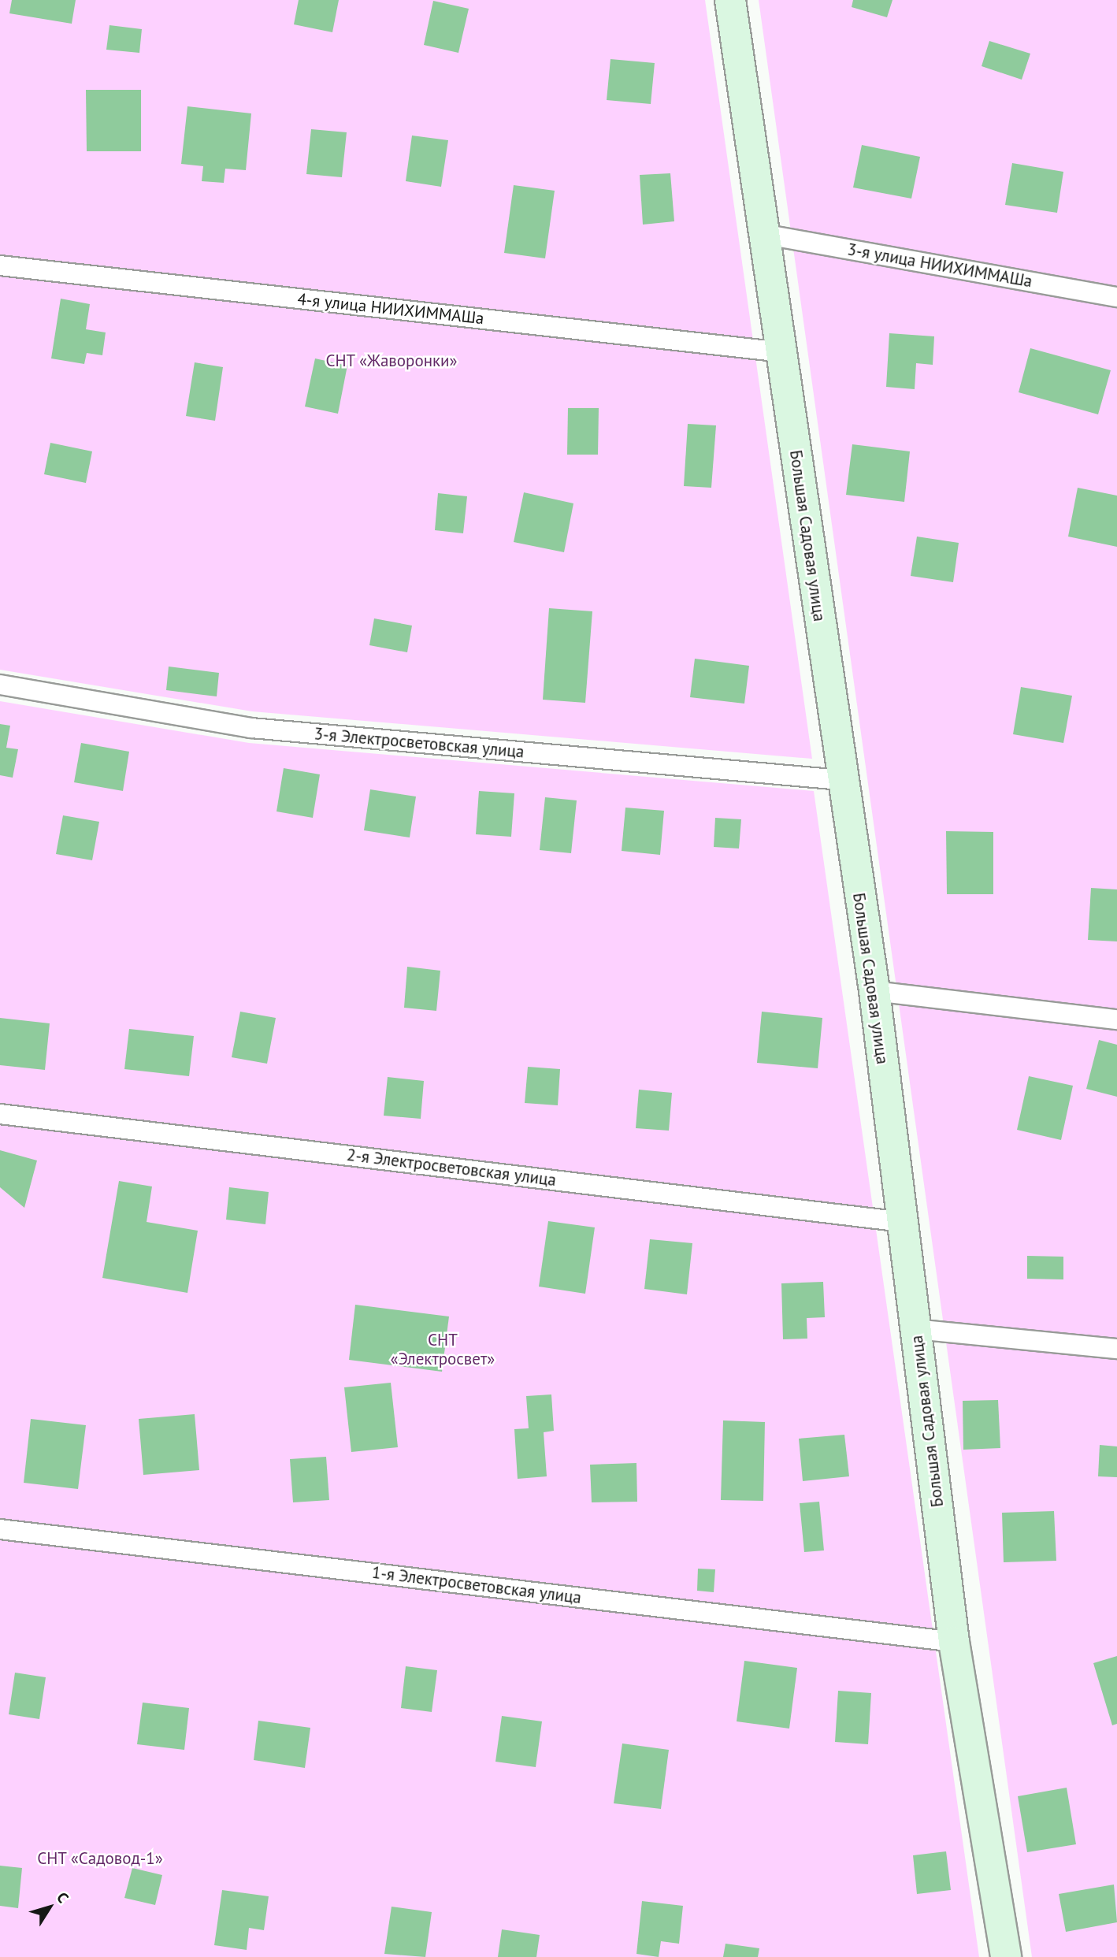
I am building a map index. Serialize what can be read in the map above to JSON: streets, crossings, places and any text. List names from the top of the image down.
{
  "streets": {
    "street": ["Большая Садовая улица"],
    "lane": [
      "3-я улица НИИХИММАШа",
      "4-я улица НИИХИММАШа",
      "3-я Электросветовская улица",
      "2-я Электросветовская улица",
      "1-я Электросветовская улица"
    ]
  },
  "crossings": [
    ["3-я улица НИИХИММАШа", "Большая Садовая улица"],
    ["4-я улица НИИХИММАШа", "Большая Садовая улица"],
    ["Большая Садовая улица", "3-я Электросветовская улица"],
    ["Большая Садовая улица", "2-я Электросветовская улица"],
    ["Большая Садовая улица", "1-я Электросветовская улица"]
  ],
  "parks": ["СНТ «Жаворонки»", "СНТ «Электросвет»", "СНТ «Садовод-1»"],
  "north": "top right"
}
